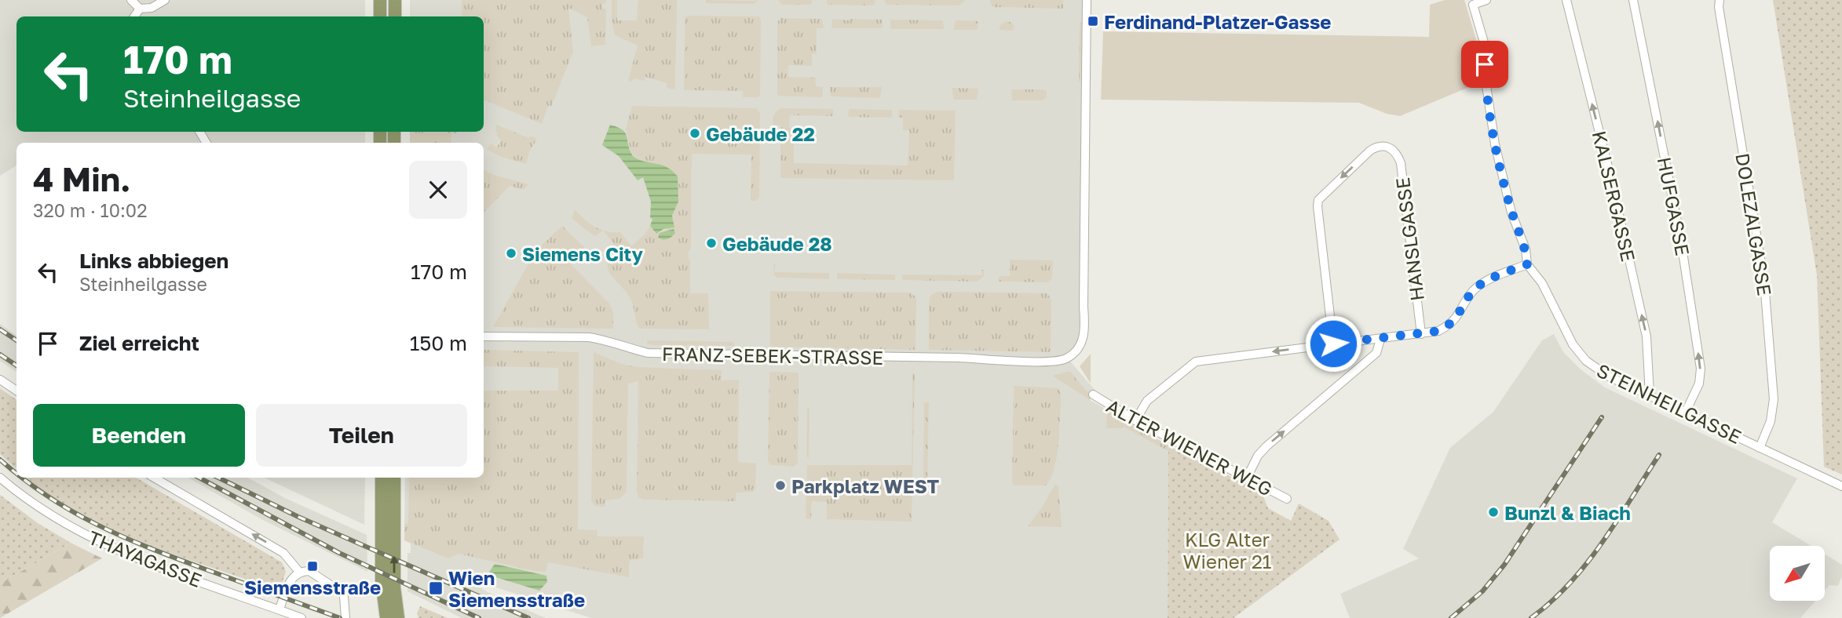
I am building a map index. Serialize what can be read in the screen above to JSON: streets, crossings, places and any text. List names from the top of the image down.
{
  "streets": {
    "street": [
      "KALSERGASSE",
      "HUFGASSE",
      "DOLEZALGASSE",
      "HANSLGASSE",
      "FRANZ-SEBEK-STRASSE",
      "STEINHEILGASSE",
      "ALTER WIENER WEG",
      "THAYAGASSE"
    ]
  },
  "crossings": [
    ["KALSERGASSE", "STEINHEILGASSE"],
    ["HUFGASSE", "STEINHEILGASSE"],
    ["DOLEZALGASSE", "STEINHEILGASSE"]
  ],
  "one_way": ["KALSERGASSE", "HUFGASSE"],
  "parks": ["KLG Alter Wiener 21"],
  "places": {
    "transit": ["Ferdinand-Platzer-Gasse", "Siemensstraße", "Wien Siemensstraße"],
    "other": [
      "Gebäude 22",
      "Gebäude 28",
      "Siemens City",
      "Parkplatz WEST",
      "Bunzl & Biach"
    ]
  },
  "north": "bottom left",
  "page": {
    "turn": ["170 m", "Steinheilgasse"],
    "heading": ["4 Min.", "320 m · 10:02"],
    "list": [
      {
        "name": "Links abbiegen",
        "note": "Steinheilgasse",
        "value": "170 m"
      },
      {
        "name": "Ziel erreicht",
        "value": "150 m"
      }
    ],
    "buttons": ["Beenden", "Teilen"]
  }
}
